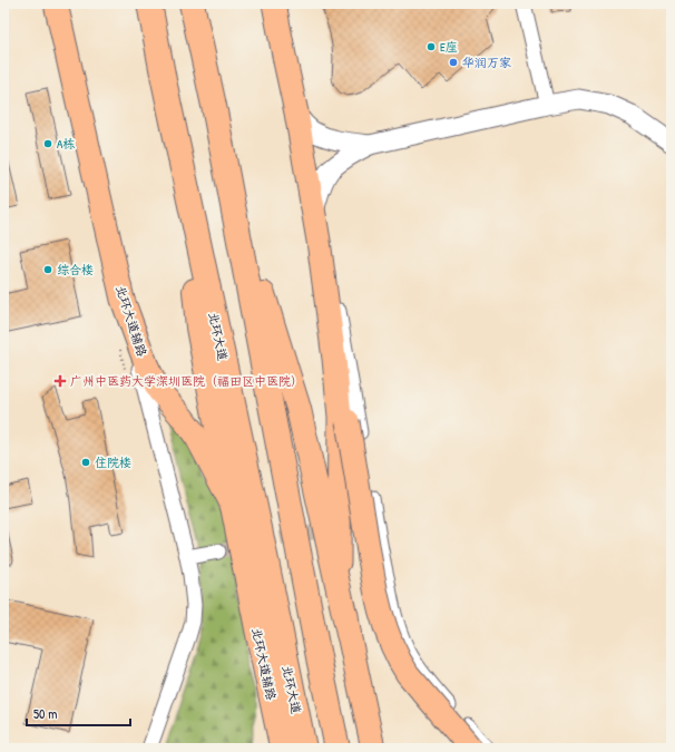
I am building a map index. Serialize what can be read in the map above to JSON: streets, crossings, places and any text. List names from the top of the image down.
{
  "streets": {
    "highway": ["北环大道"],
    "main road": ["北环大道辅路"]
  },
  "places": {
    "other": [
      "E座",
      "华润万家",
      "A栋",
      "综合楼",
      "住院楼"
    ],
    "health": ["广州中医药大学深圳医院（福田区中医院）"]
  },
  "scale_bar": "50 m"
}
